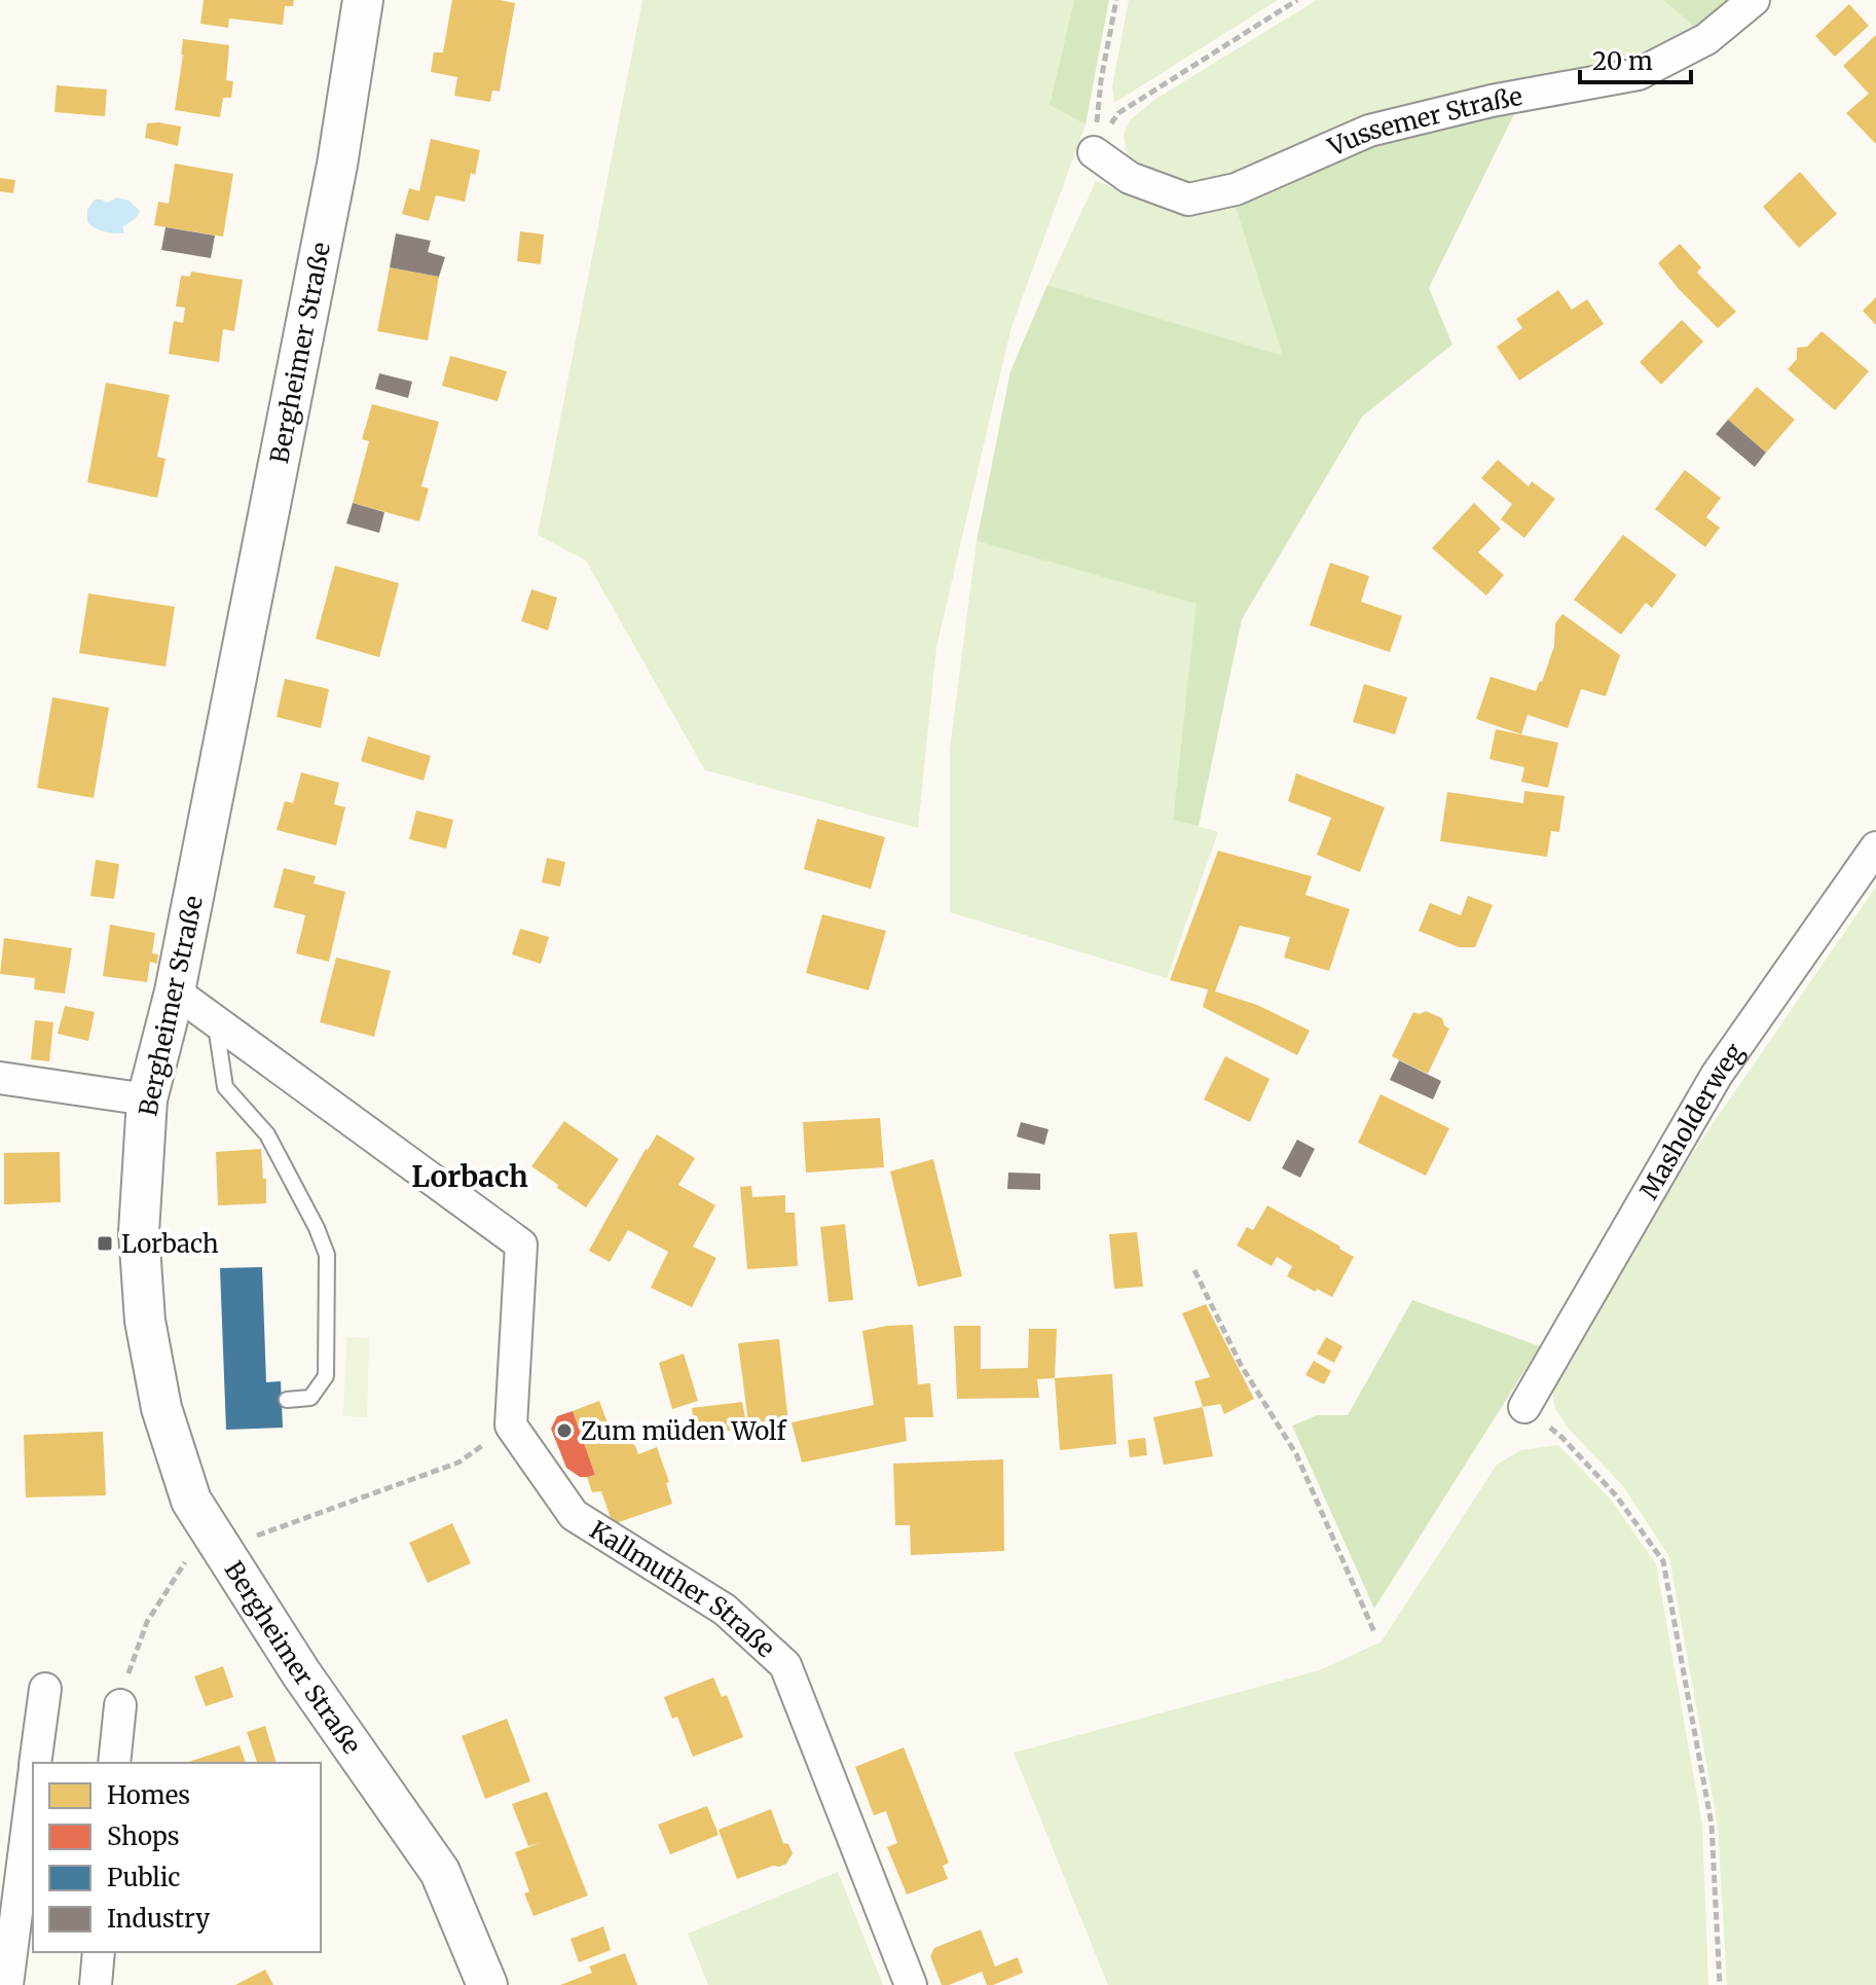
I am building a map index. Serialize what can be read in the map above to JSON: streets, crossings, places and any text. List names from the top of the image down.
{
  "streets": {
    "street": [
      "Vussemer Straße",
      "Bergheimer Straße",
      "Masholderweg",
      "Kallmuther Straße"
    ]
  },
  "districts": ["Lorbach"],
  "places": {
    "transit": ["Lorbach"],
    "other": ["Zum müden Wolf"]
  },
  "legend": [
    "Homes",
    "Shops",
    "Public",
    "Industry"
  ],
  "scale_bar": "20 m"
}
